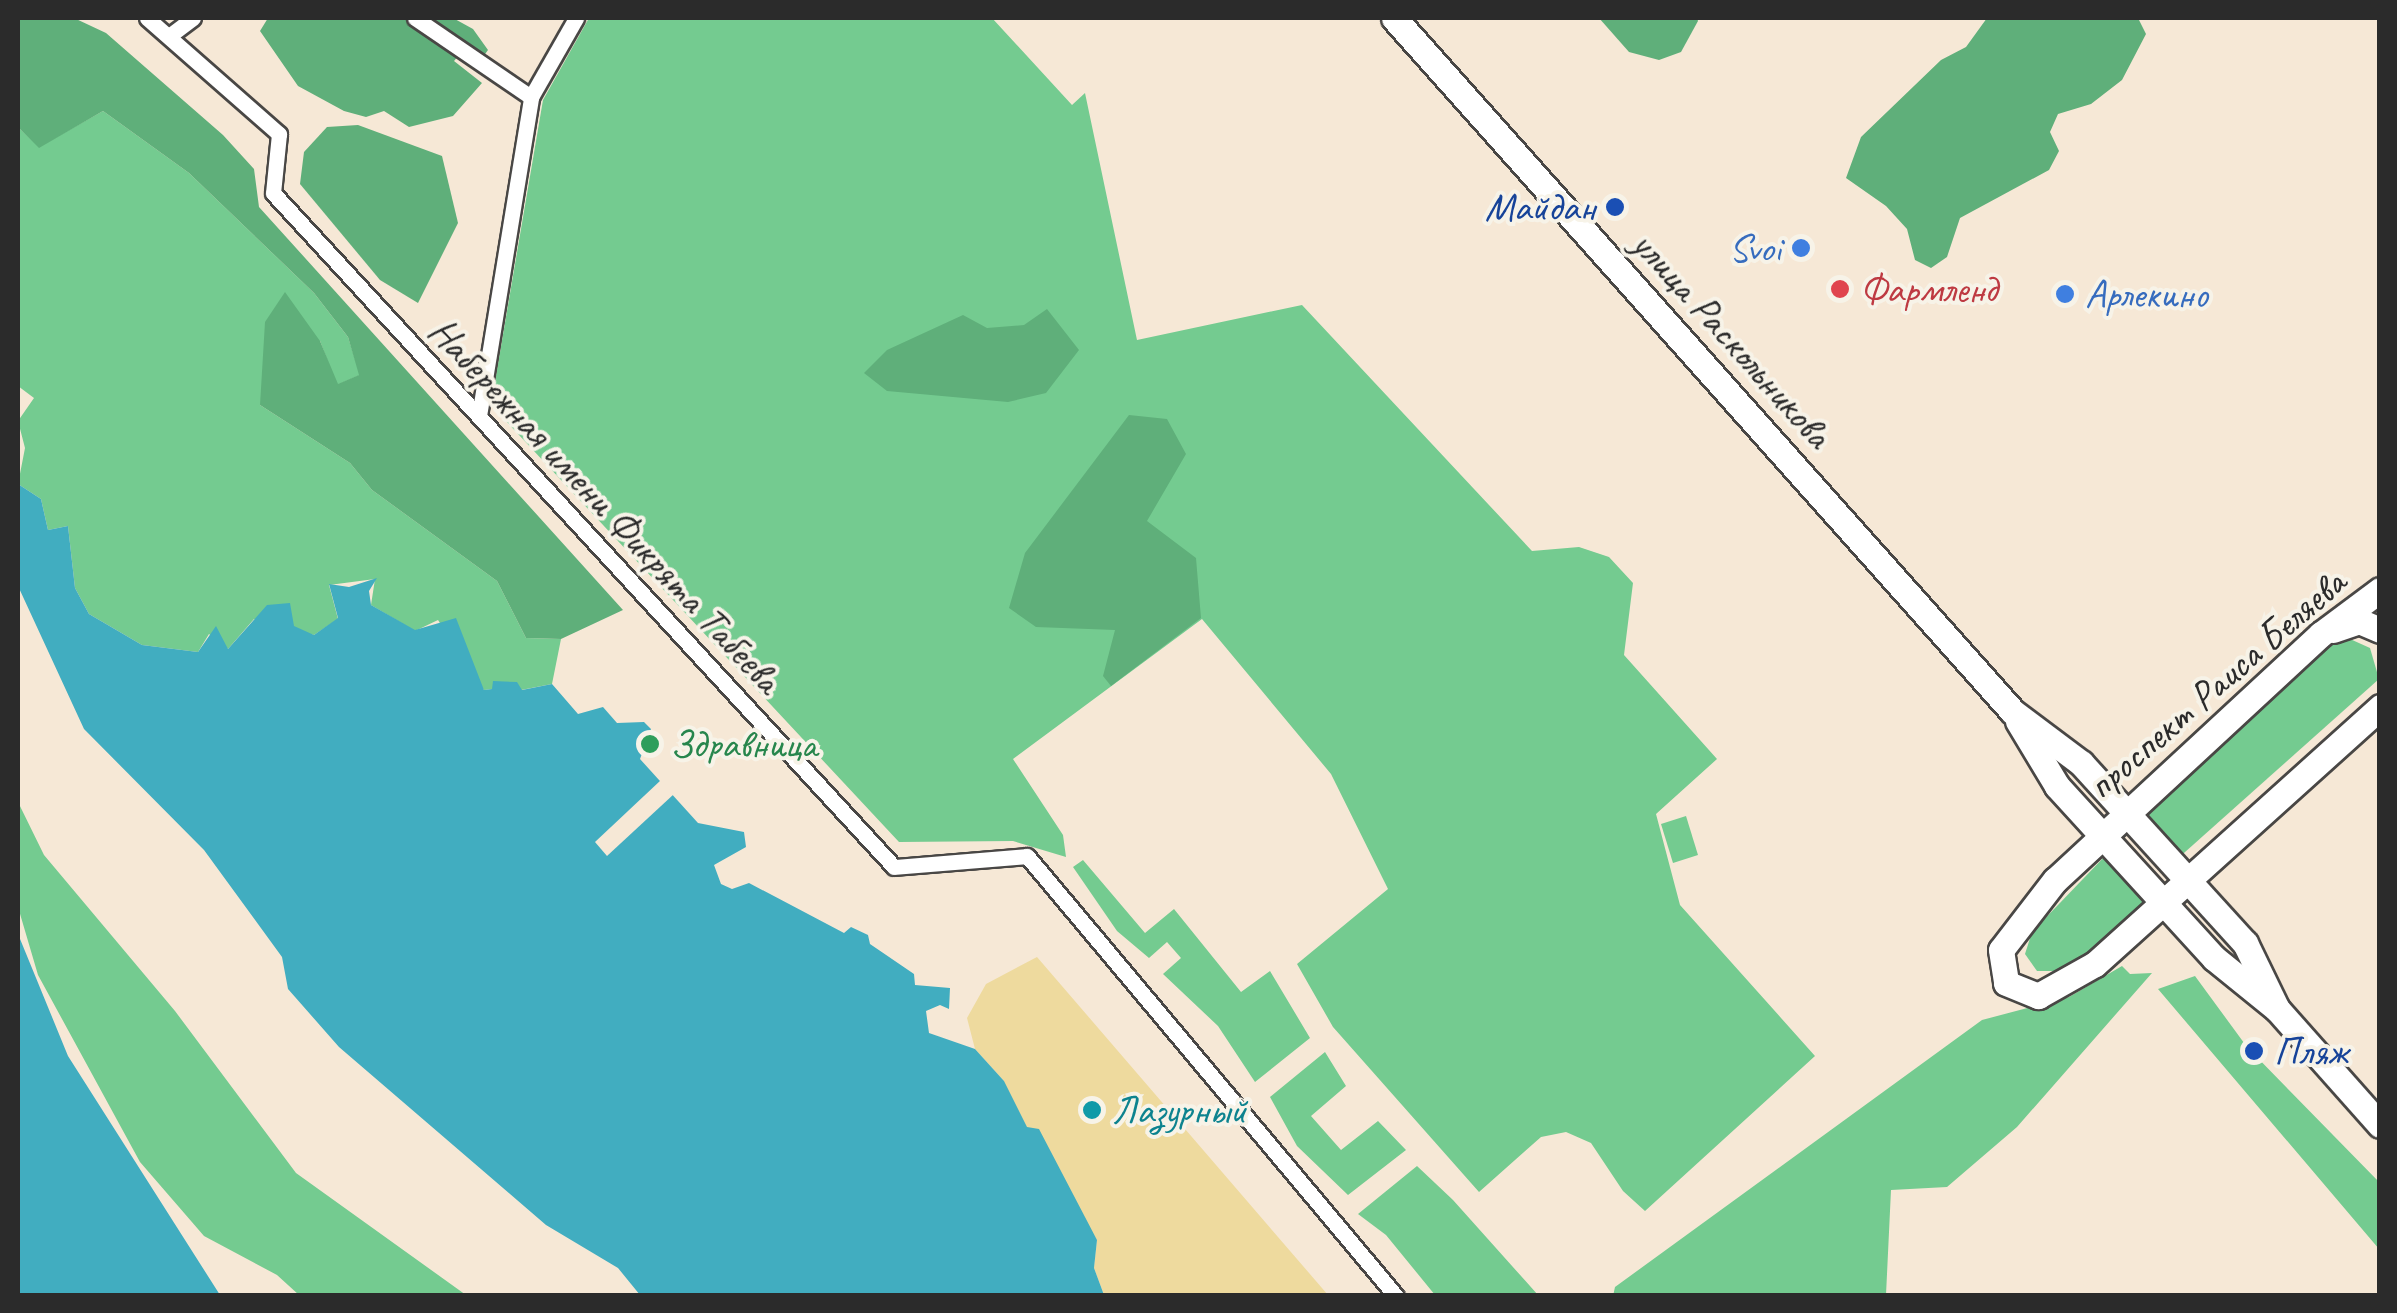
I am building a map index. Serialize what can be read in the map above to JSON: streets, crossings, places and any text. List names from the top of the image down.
{
  "streets": {
    "street": ["улица Раскольникова", "Набережная имени Фикрята Табеева", "проспект Раиса Беляева"]
  },
  "crossings": [
    ["улица Раскольникова", "проспект Раиса Беляева"]
  ],
  "places": [
    "Майдан",
    "Svoi",
    "Фармленд",
    "Арлекино",
    "Здравница",
    "Пляж",
    "Лазурный"
  ]
}
